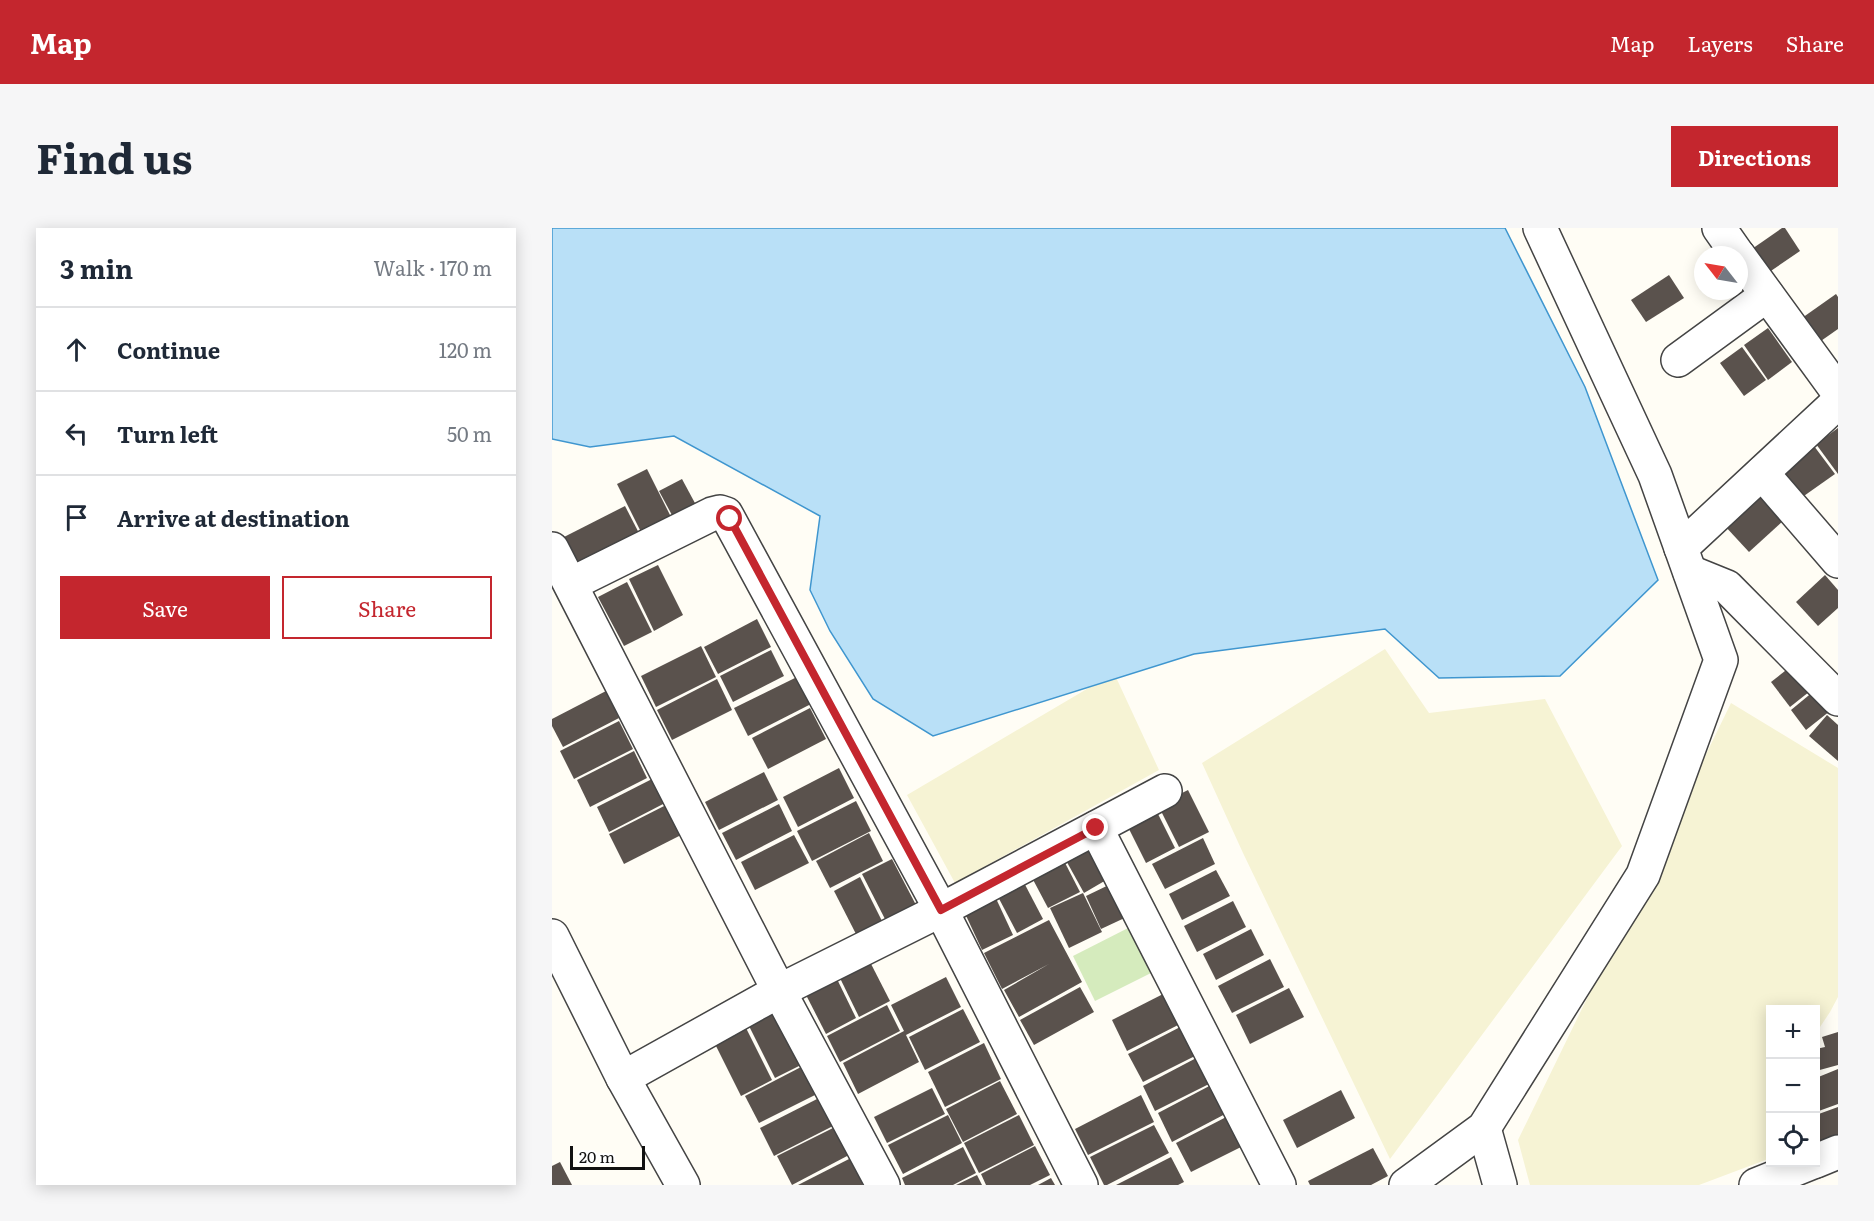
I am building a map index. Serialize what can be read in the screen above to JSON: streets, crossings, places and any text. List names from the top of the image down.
{
  "scale_bar": "20 m",
  "north": "top left",
  "page": {
    "header": "Map",
    "nav": ["Map", "Layers", "Share"],
    "title": "Find us",
    "buttons": [
      "Directions",
      ["Save", "Share"]
    ],
    "heading": ["3 min", "Walk · 170 m"],
    "list": [
      ["Continue", "120 m"],
      ["Turn left", "50 m"],
      "Arrive at destination"
    ],
    "map_buttons": ["+", "−"],
    "scale": "20 m"
  }
}
